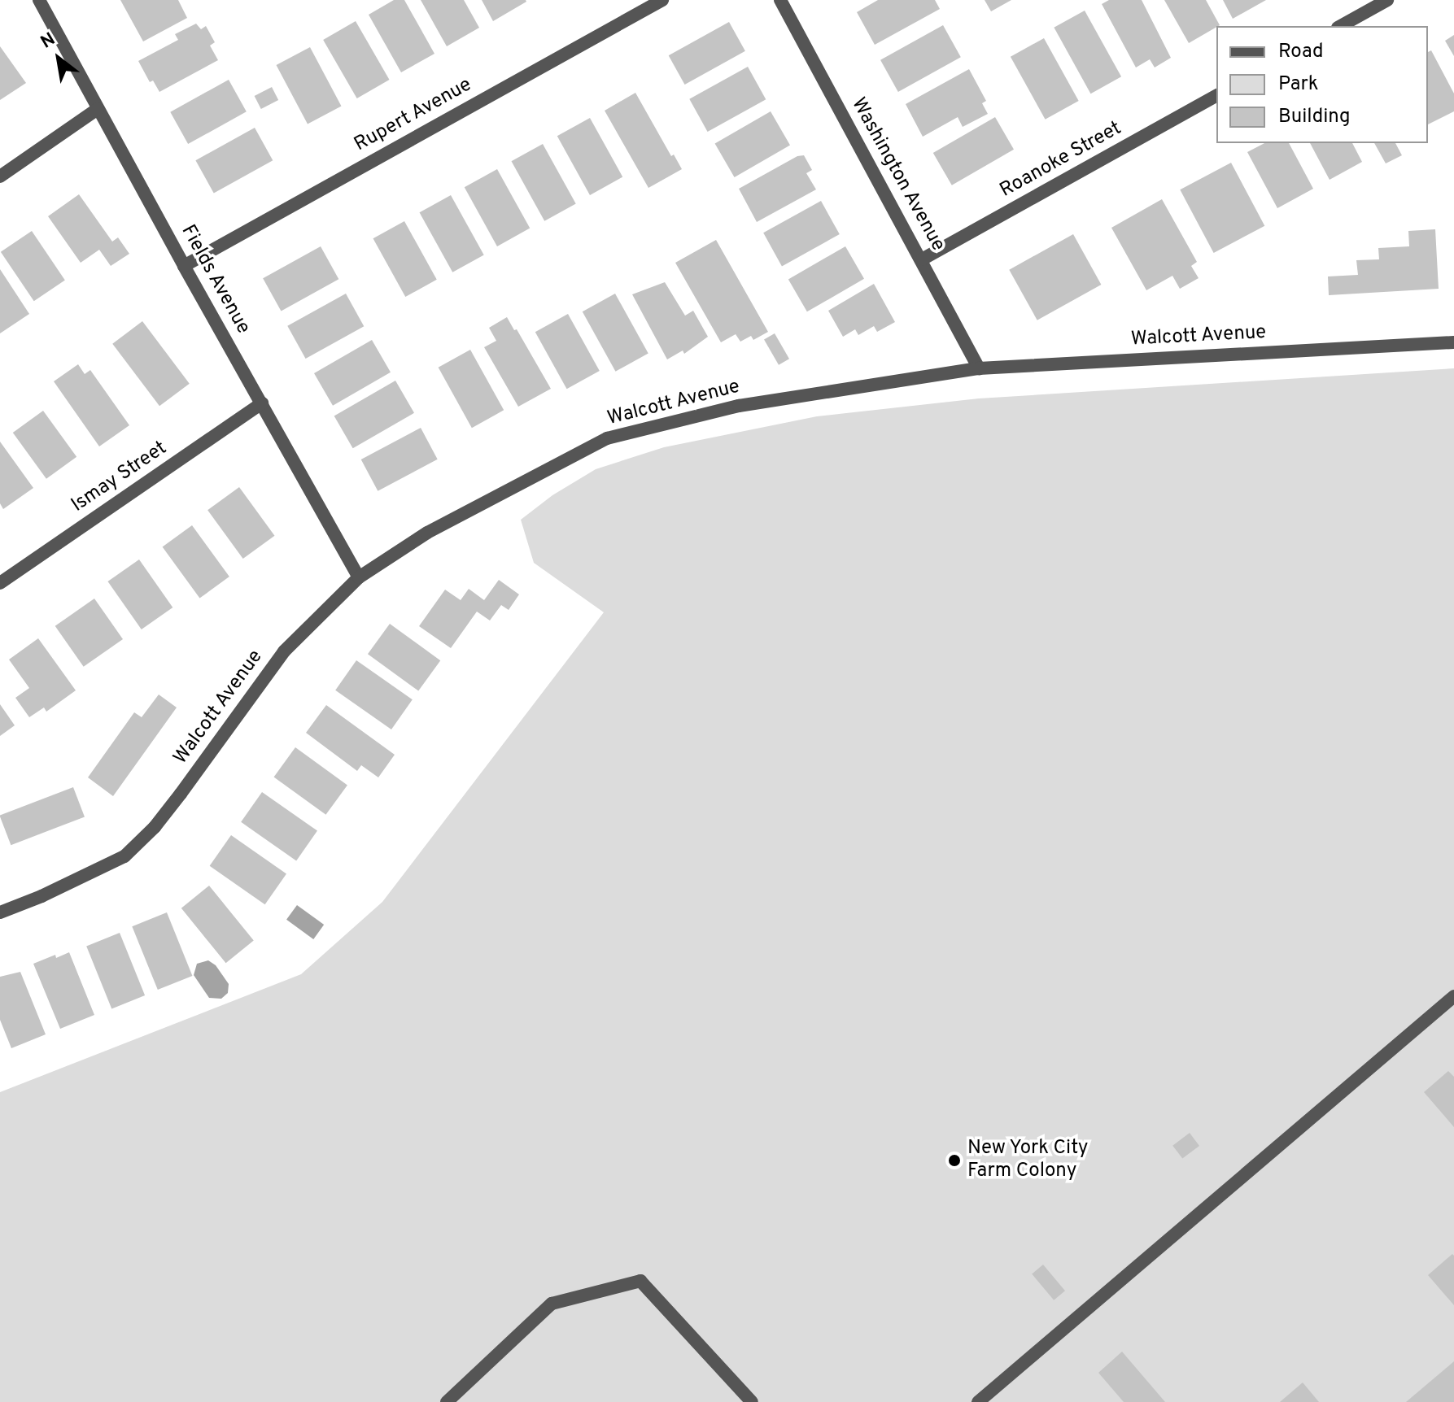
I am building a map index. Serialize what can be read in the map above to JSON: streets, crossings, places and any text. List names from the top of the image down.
{
  "streets": {
    "street": [
      "Rupert Avenue",
      "Roanoke Street",
      "Washington Avenue",
      "Fields Avenue",
      "Walcott Avenue",
      "Ismay Street"
    ]
  },
  "crossings": [
    ["Rupert Avenue", "Fields Avenue"],
    ["Roanoke Street", "Washington Avenue"],
    ["Washington Avenue", "Walcott Avenue"],
    ["Fields Avenue", "Walcott Avenue"],
    ["Fields Avenue", "Ismay Street"]
  ],
  "places": ["New York City Farm Colony"],
  "legend": ["Road", "Park", "Building"],
  "north": "top left"
}
